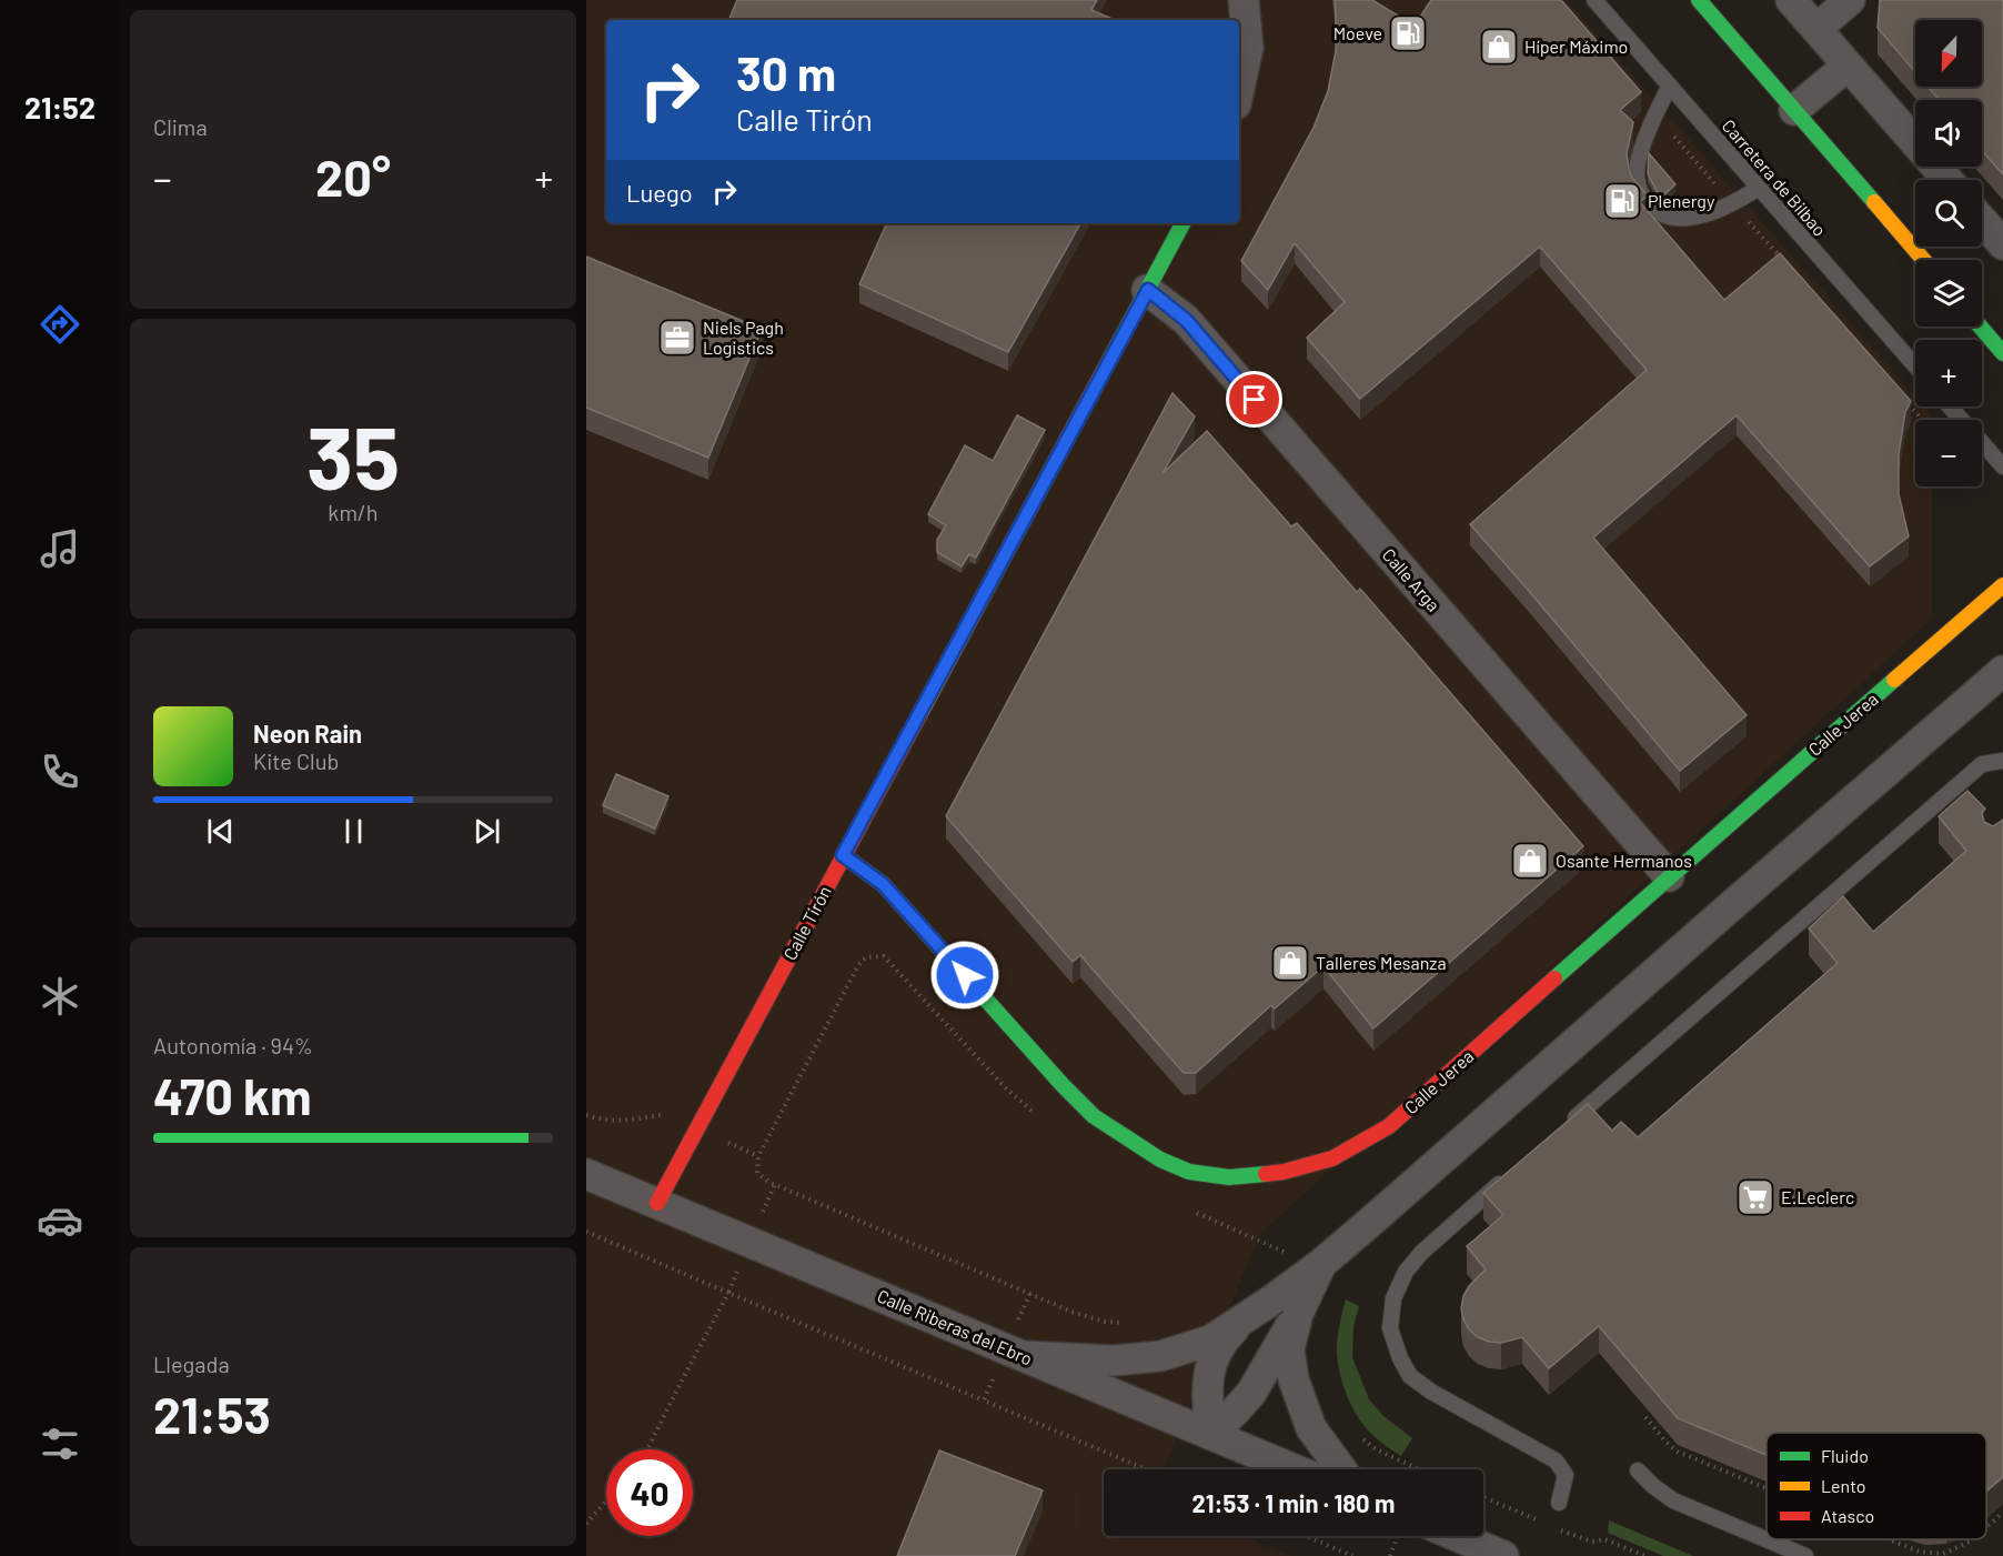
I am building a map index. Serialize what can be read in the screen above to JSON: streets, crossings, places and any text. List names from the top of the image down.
{
  "streets": {
    "street": [
      "Calle Arga",
      "Calle Jerea",
      "Calle Tirón",
      "Calle Riberas del Ebro"
    ],
    "lane": ["Carretera de Bilbao"]
  },
  "crossings": [
    ["Calle Arga", "Calle Jerea"],
    ["Calle Arga", "Calle Tirón"],
    ["Calle Jerea", "Calle Tirón"],
    ["Calle Tirón", "Calle Riberas del Ebro"]
  ],
  "places": {
    "fuel station": ["Moeve", "Plenergy"],
    "shop": ["Híper Máximo", "Osante Hermanos", "Talleres Mesanza"],
    "office": ["Niels Pagh Logistics"],
    "supermarket": ["E.Leclerc"]
  },
  "legend": ["Fluido", "Lento", "Atasco"],
  "north": "bottom",
  "page": {
    "tabs": "21:52",
    "tile": [
      "Clima",
      ["35", "km/h"],
      ["Autonomía · 94%", "470 km"],
      ["Llegada", "21:53"]
    ],
    "map_buttons": ["+", "−"],
    "turn": ["30 m", "Calle Tirón"],
    "heat": ["−", "20°", "+"],
    "then": "Luego",
    "song": ["Neon Rain", "Kite Club"],
    "limit": "40",
    "trip": "21:53 · 1 min · 180 m"
  }
}
